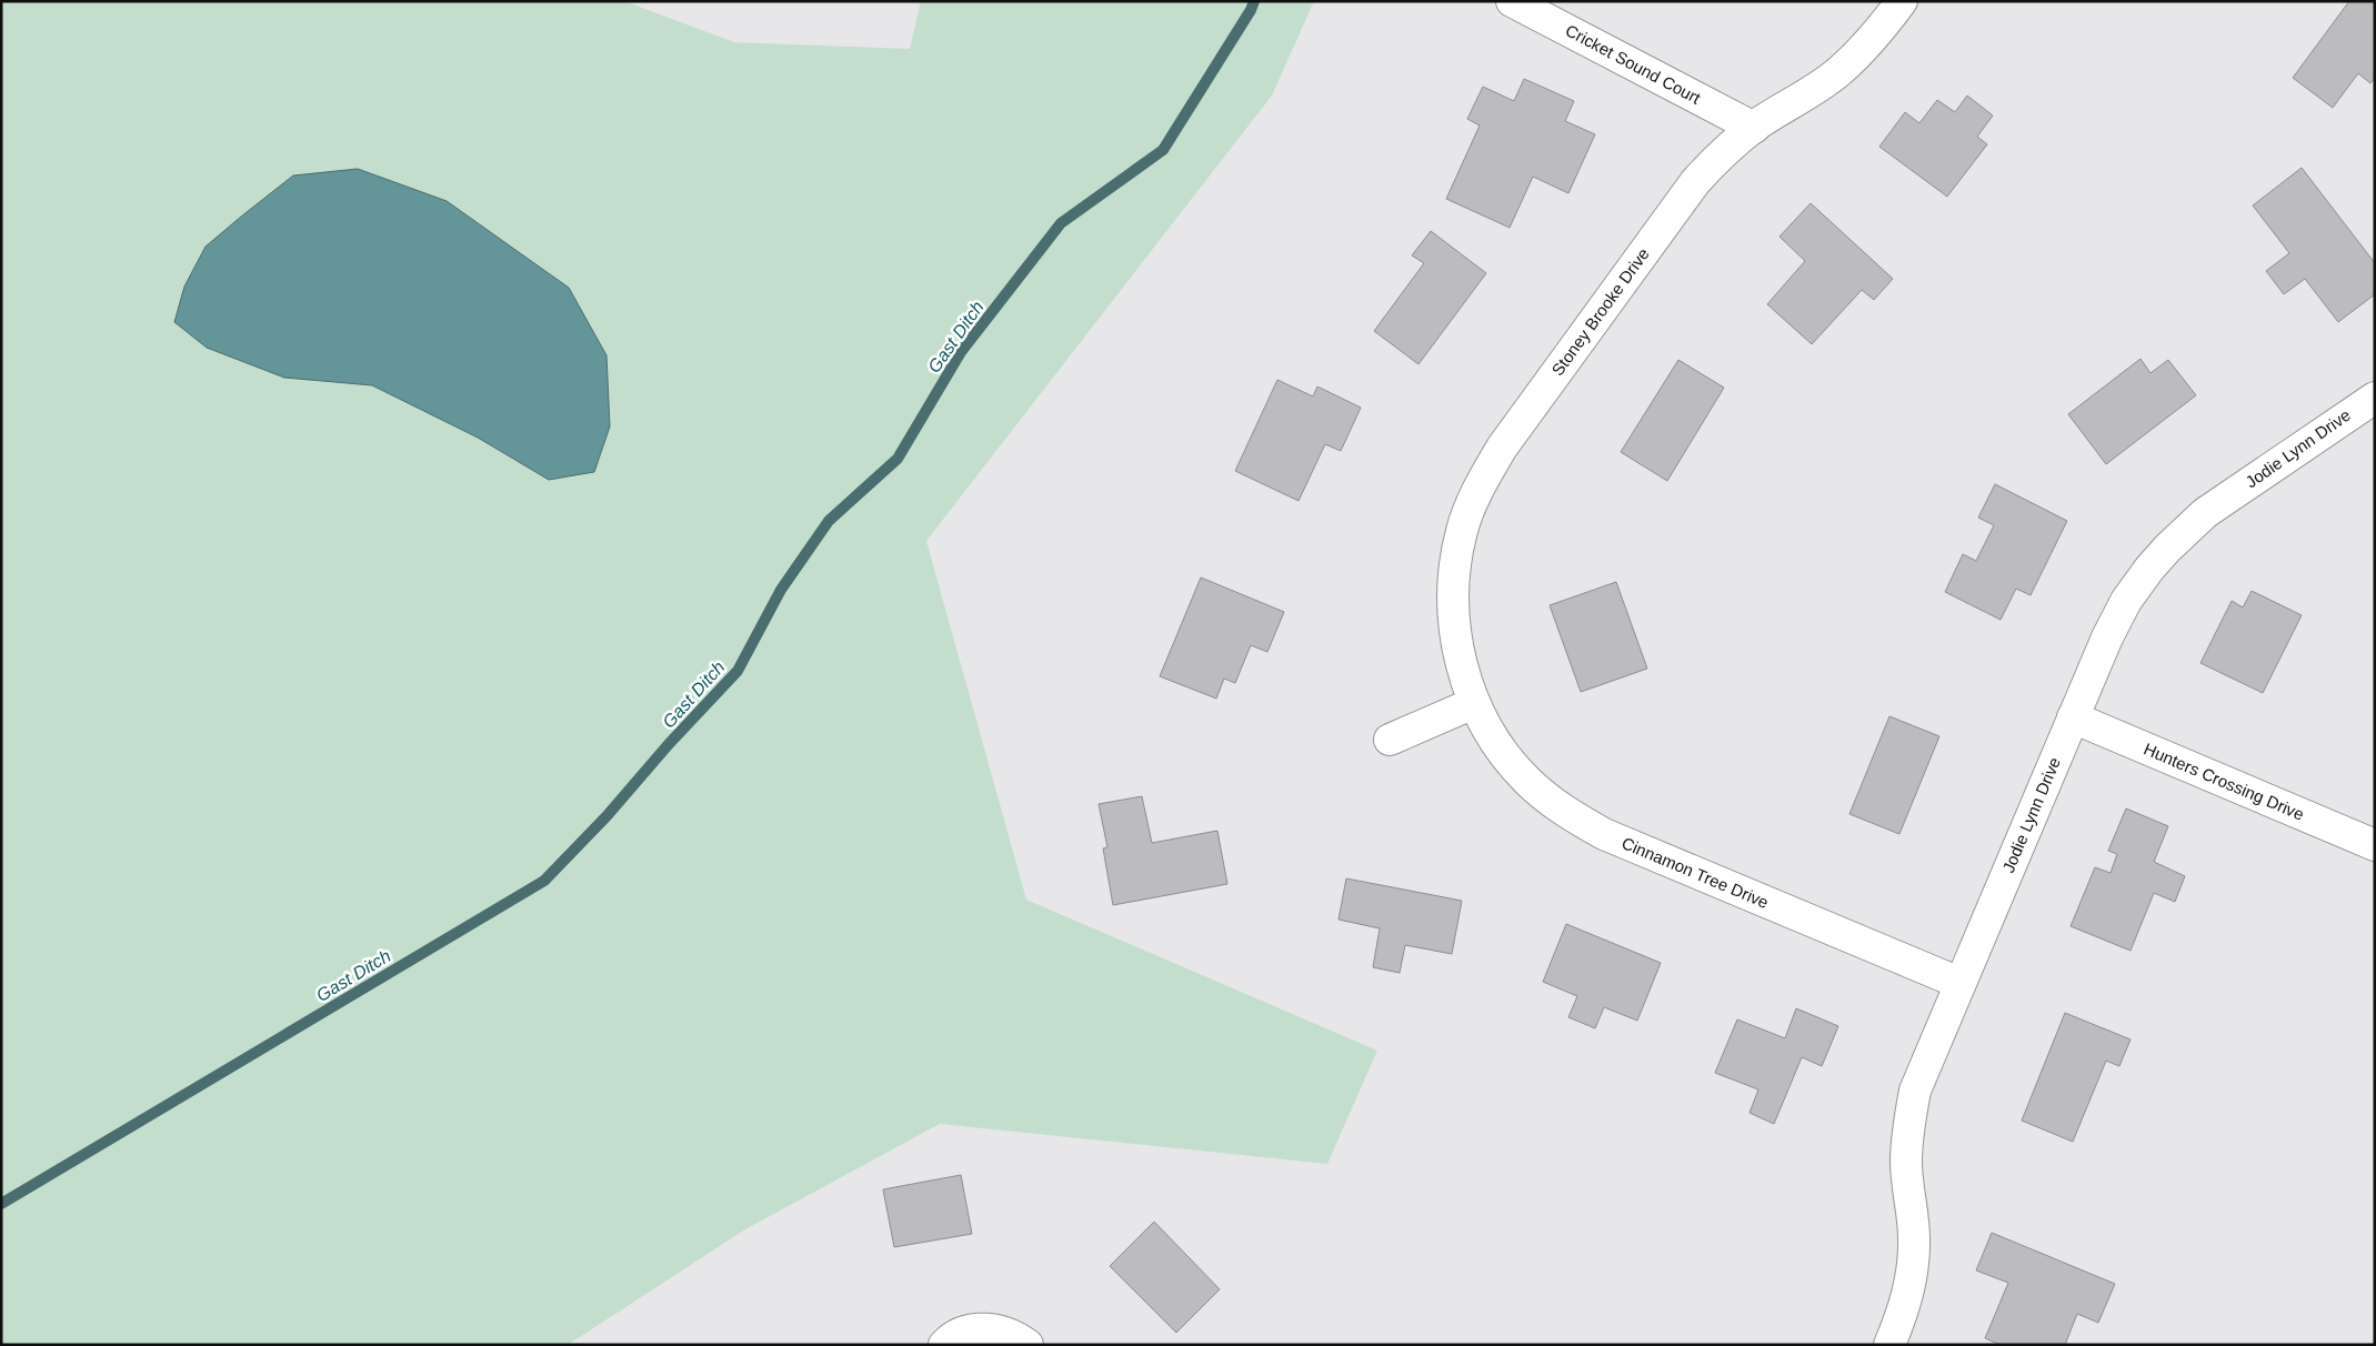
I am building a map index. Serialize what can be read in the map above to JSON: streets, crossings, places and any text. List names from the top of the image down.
{
  "streets": {
    "street": [
      "Cricket Sound Court",
      "Stoney Brooke Drive",
      "Jodie Lynn Drive",
      "Hunters Crossing Drive",
      "Cinnamon Tree Drive"
    ]
  },
  "crossings": [
    ["Cricket Sound Court", "Stoney Brooke Drive"],
    ["Stoney Brooke Drive", "Cinnamon Tree Drive"],
    ["Jodie Lynn Drive", "Hunters Crossing Drive"],
    ["Jodie Lynn Drive", "Cinnamon Tree Drive"]
  ],
  "water": ["Gast Ditch"]
}
